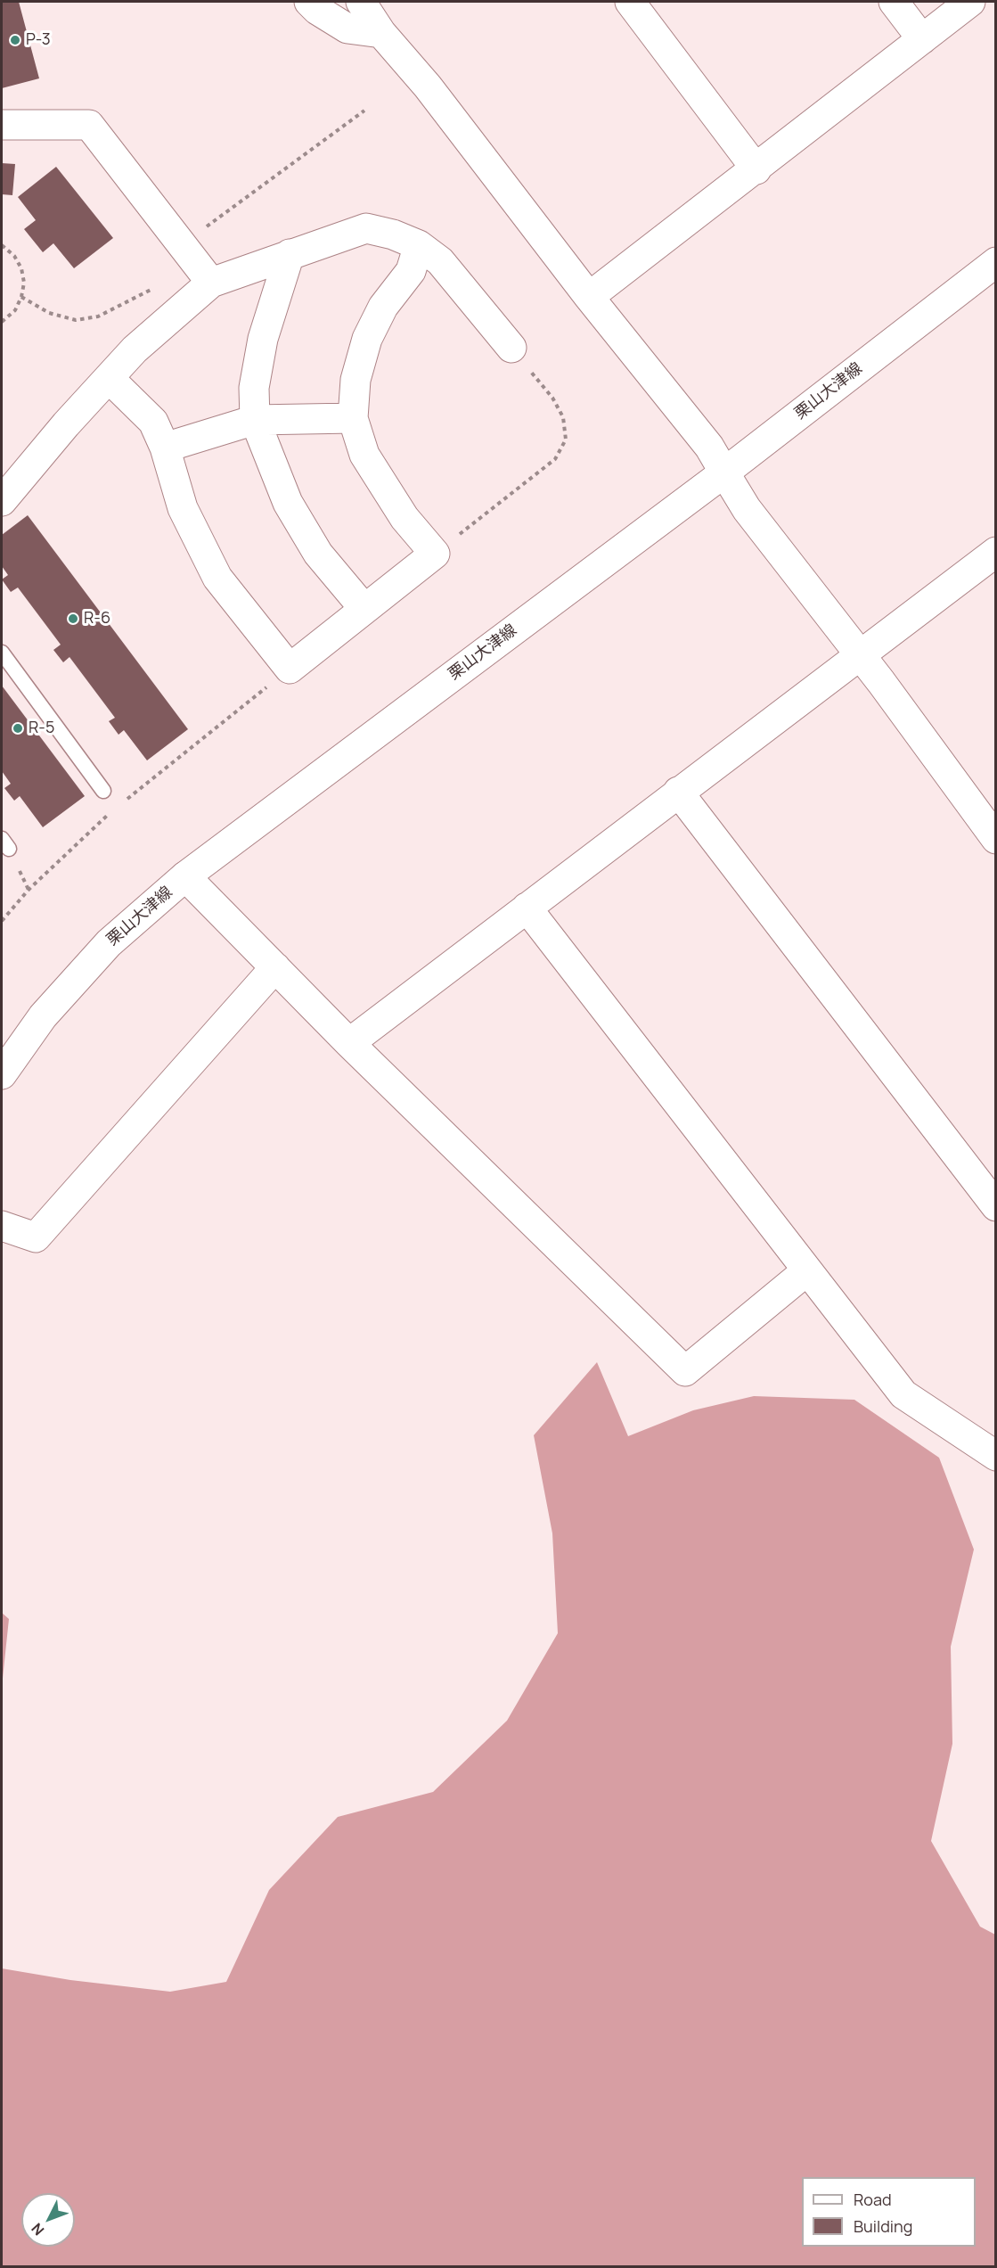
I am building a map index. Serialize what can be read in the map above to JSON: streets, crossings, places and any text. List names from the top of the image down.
{
  "streets": {
    "street": ["栗山大津線"]
  },
  "places": ["P-3", "R-6", "R-5"],
  "legend": ["Road", "Building"],
  "north": "bottom left"
}
